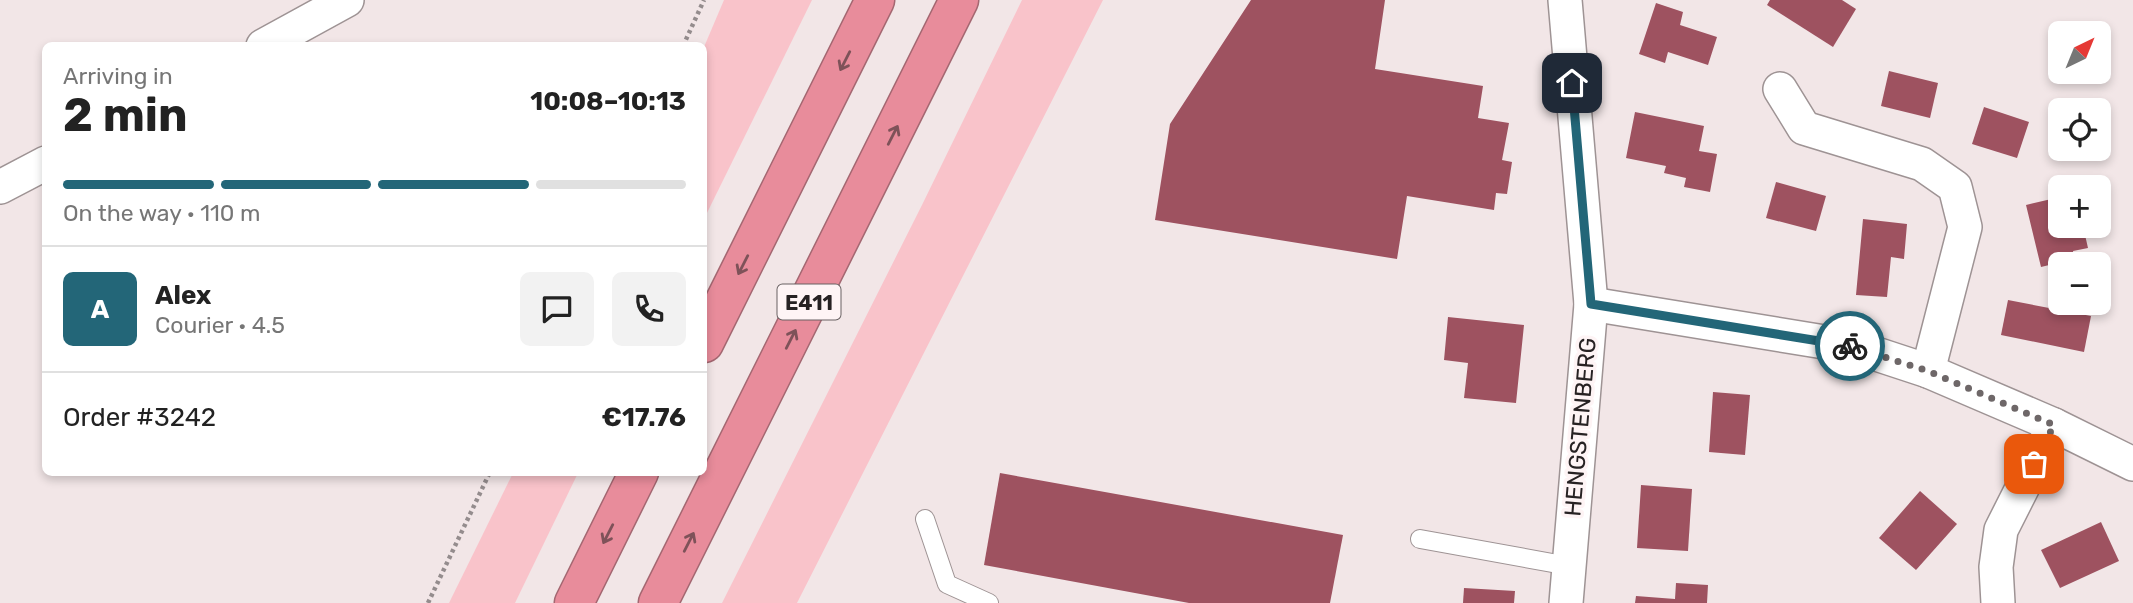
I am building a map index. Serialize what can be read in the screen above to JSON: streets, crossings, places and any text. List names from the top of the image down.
{
  "streets": {
    "highway": ["E411"],
    "street": ["HENGSTENBERG"]
  },
  "north": "top right",
  "page": {
    "map_buttons": ["+", "−"],
    "heading": ["2 min", "Arriving in", "10:08–10:13"],
    "panel": [
      "Alex",
      "Courier · 4.5",
      "Order #3242",
      "€17.76"
    ],
    "bar": "On the way · 110 m",
    "round": "A"
  }
}
